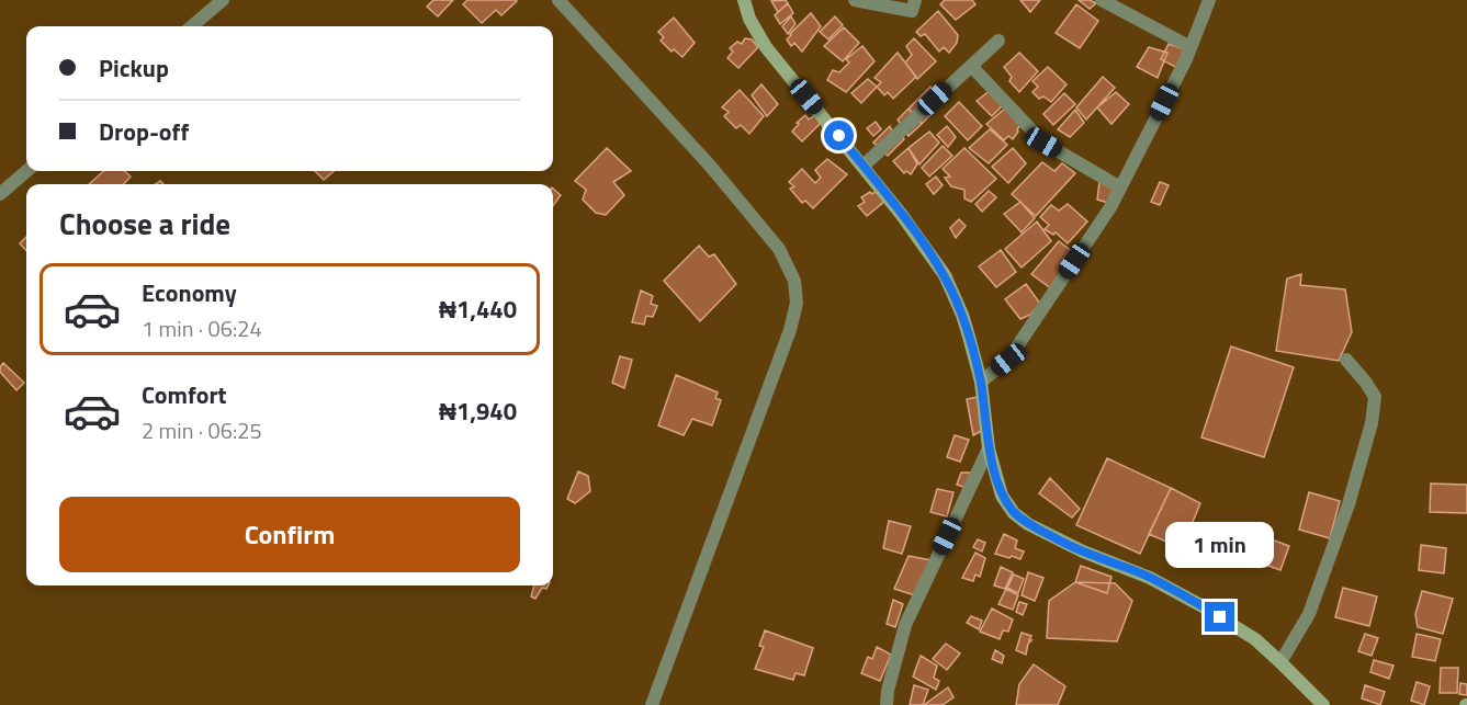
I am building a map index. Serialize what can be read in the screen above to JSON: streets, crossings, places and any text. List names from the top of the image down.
{
  "page": {
    "banner": ["Pickup", "Drop-off"],
    "heading": "Choose a ride",
    "list": [
      {
        "name": "Economy",
        "note": "1 min · 06:24",
        "value": "₦1,440"
      },
      {
        "name": "Comfort",
        "note": "2 min · 06:25",
        "value": "₦1,940"
      }
    ],
    "buttons": "Confirm",
    "bubble": "1 min"
  }
}
